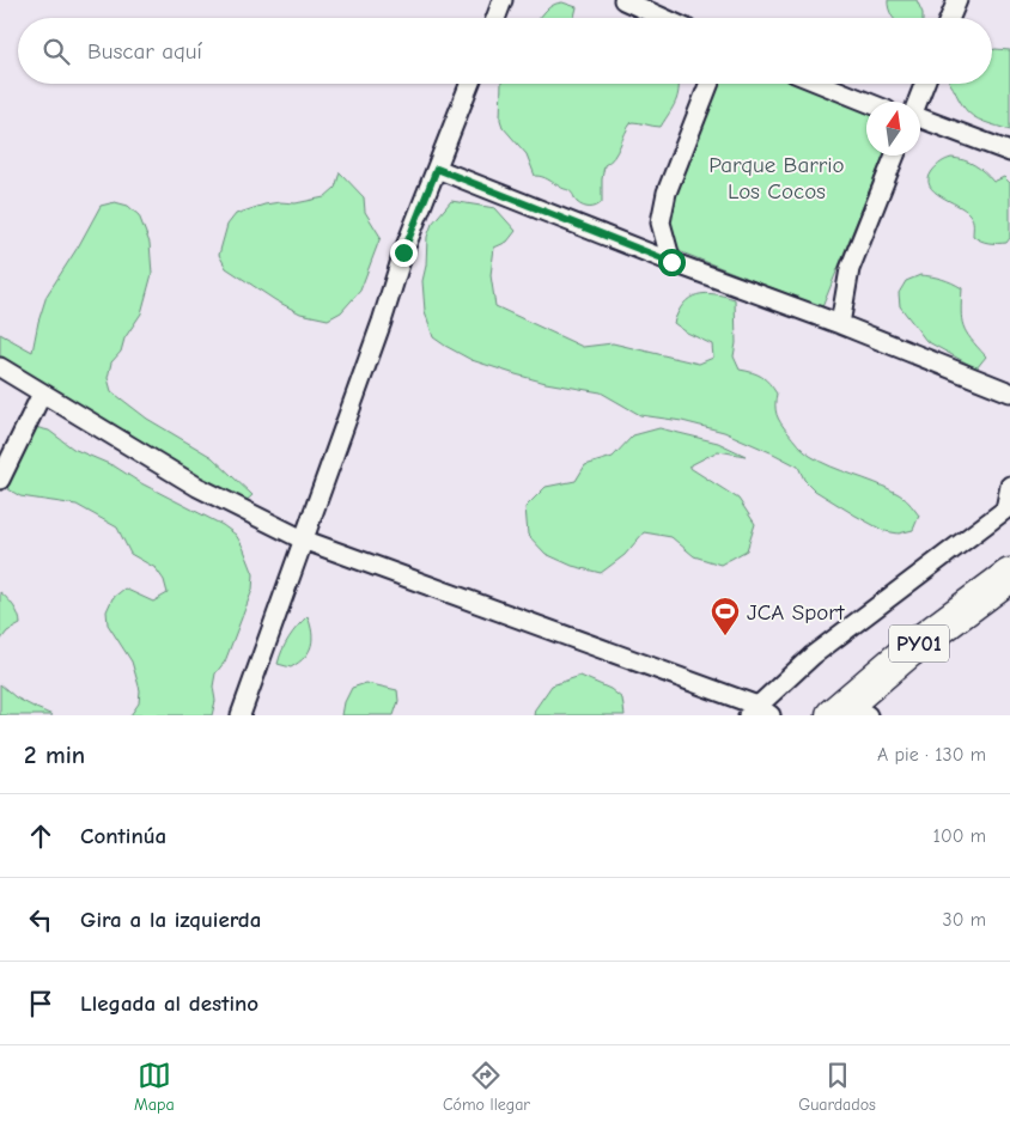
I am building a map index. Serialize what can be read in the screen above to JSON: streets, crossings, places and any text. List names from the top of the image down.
{
  "streets": {
    "highway": ["PY01"]
  },
  "parks": ["Parque Barrio Los Cocos"],
  "places": {
    "sports": ["JCA Sport"]
  },
  "north": "top",
  "page": {
    "search": "Buscar aquí",
    "heading": ["2 min", "A pie · 130 m"],
    "list": [
      ["Continúa", "100 m"],
      ["Gira a la izquierda", "30 m"],
      "Llegada al destino"
    ],
    "nav": ["Mapa", "Cómo llegar", "Guardados"]
  }
}
